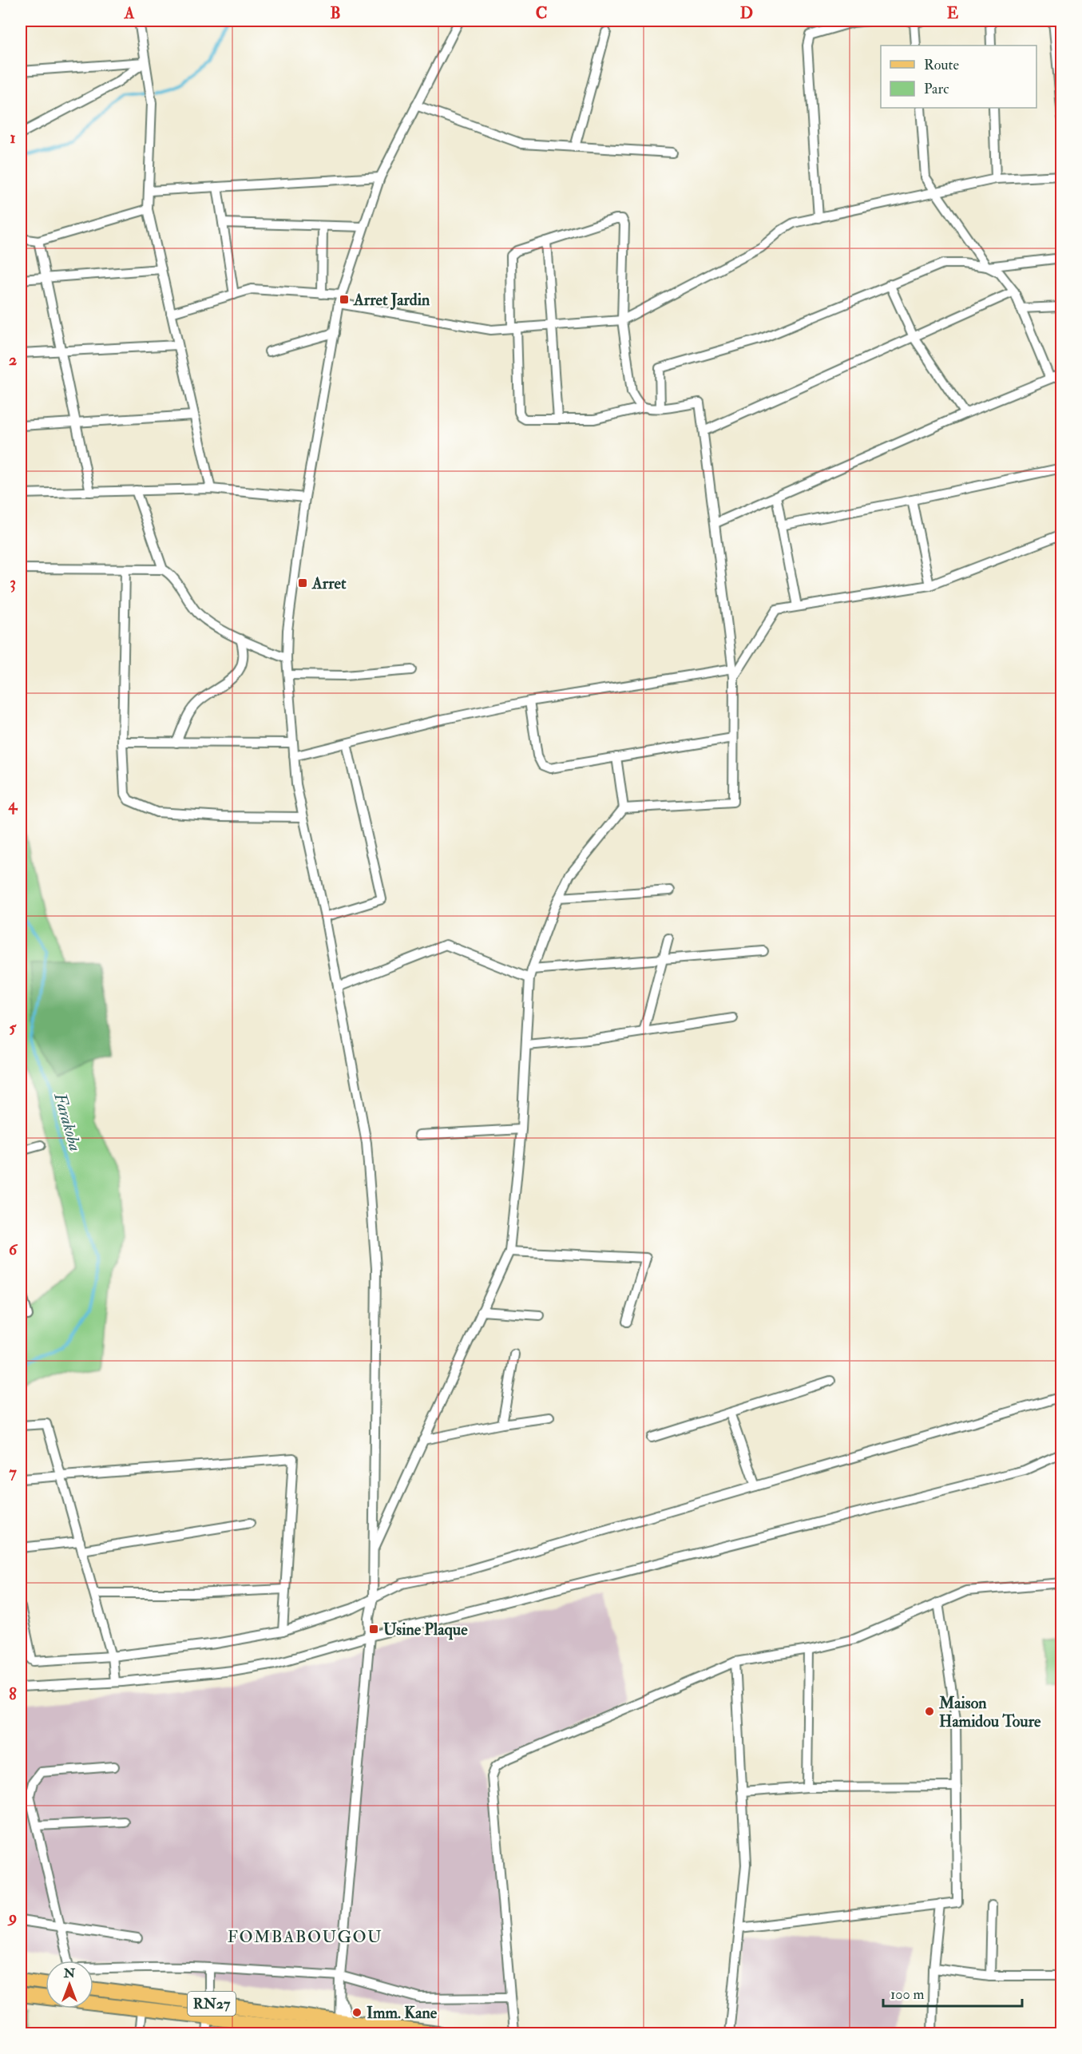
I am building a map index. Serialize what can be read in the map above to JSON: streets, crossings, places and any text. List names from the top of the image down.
{
  "streets": {
    "main road": ["RN27"]
  },
  "districts": ["FOMBABOUGOU"],
  "water": ["Farakoba"],
  "places": {
    "transit": ["Arret Jardin", "Arret", "Usine Plaque"],
    "other": ["Maison Hamidou Toure", "Imm. Kane"]
  },
  "legend": ["Route", "Parc"],
  "scale_bar": "100 m",
  "north": "top",
  "grid": {
    "columns": [
      "A",
      "B",
      "C",
      "D",
      "E"
    ],
    "rows": [
      "1",
      "2",
      "3",
      "4",
      "5",
      "6",
      "7",
      "8",
      "9"
    ]
  }
}
